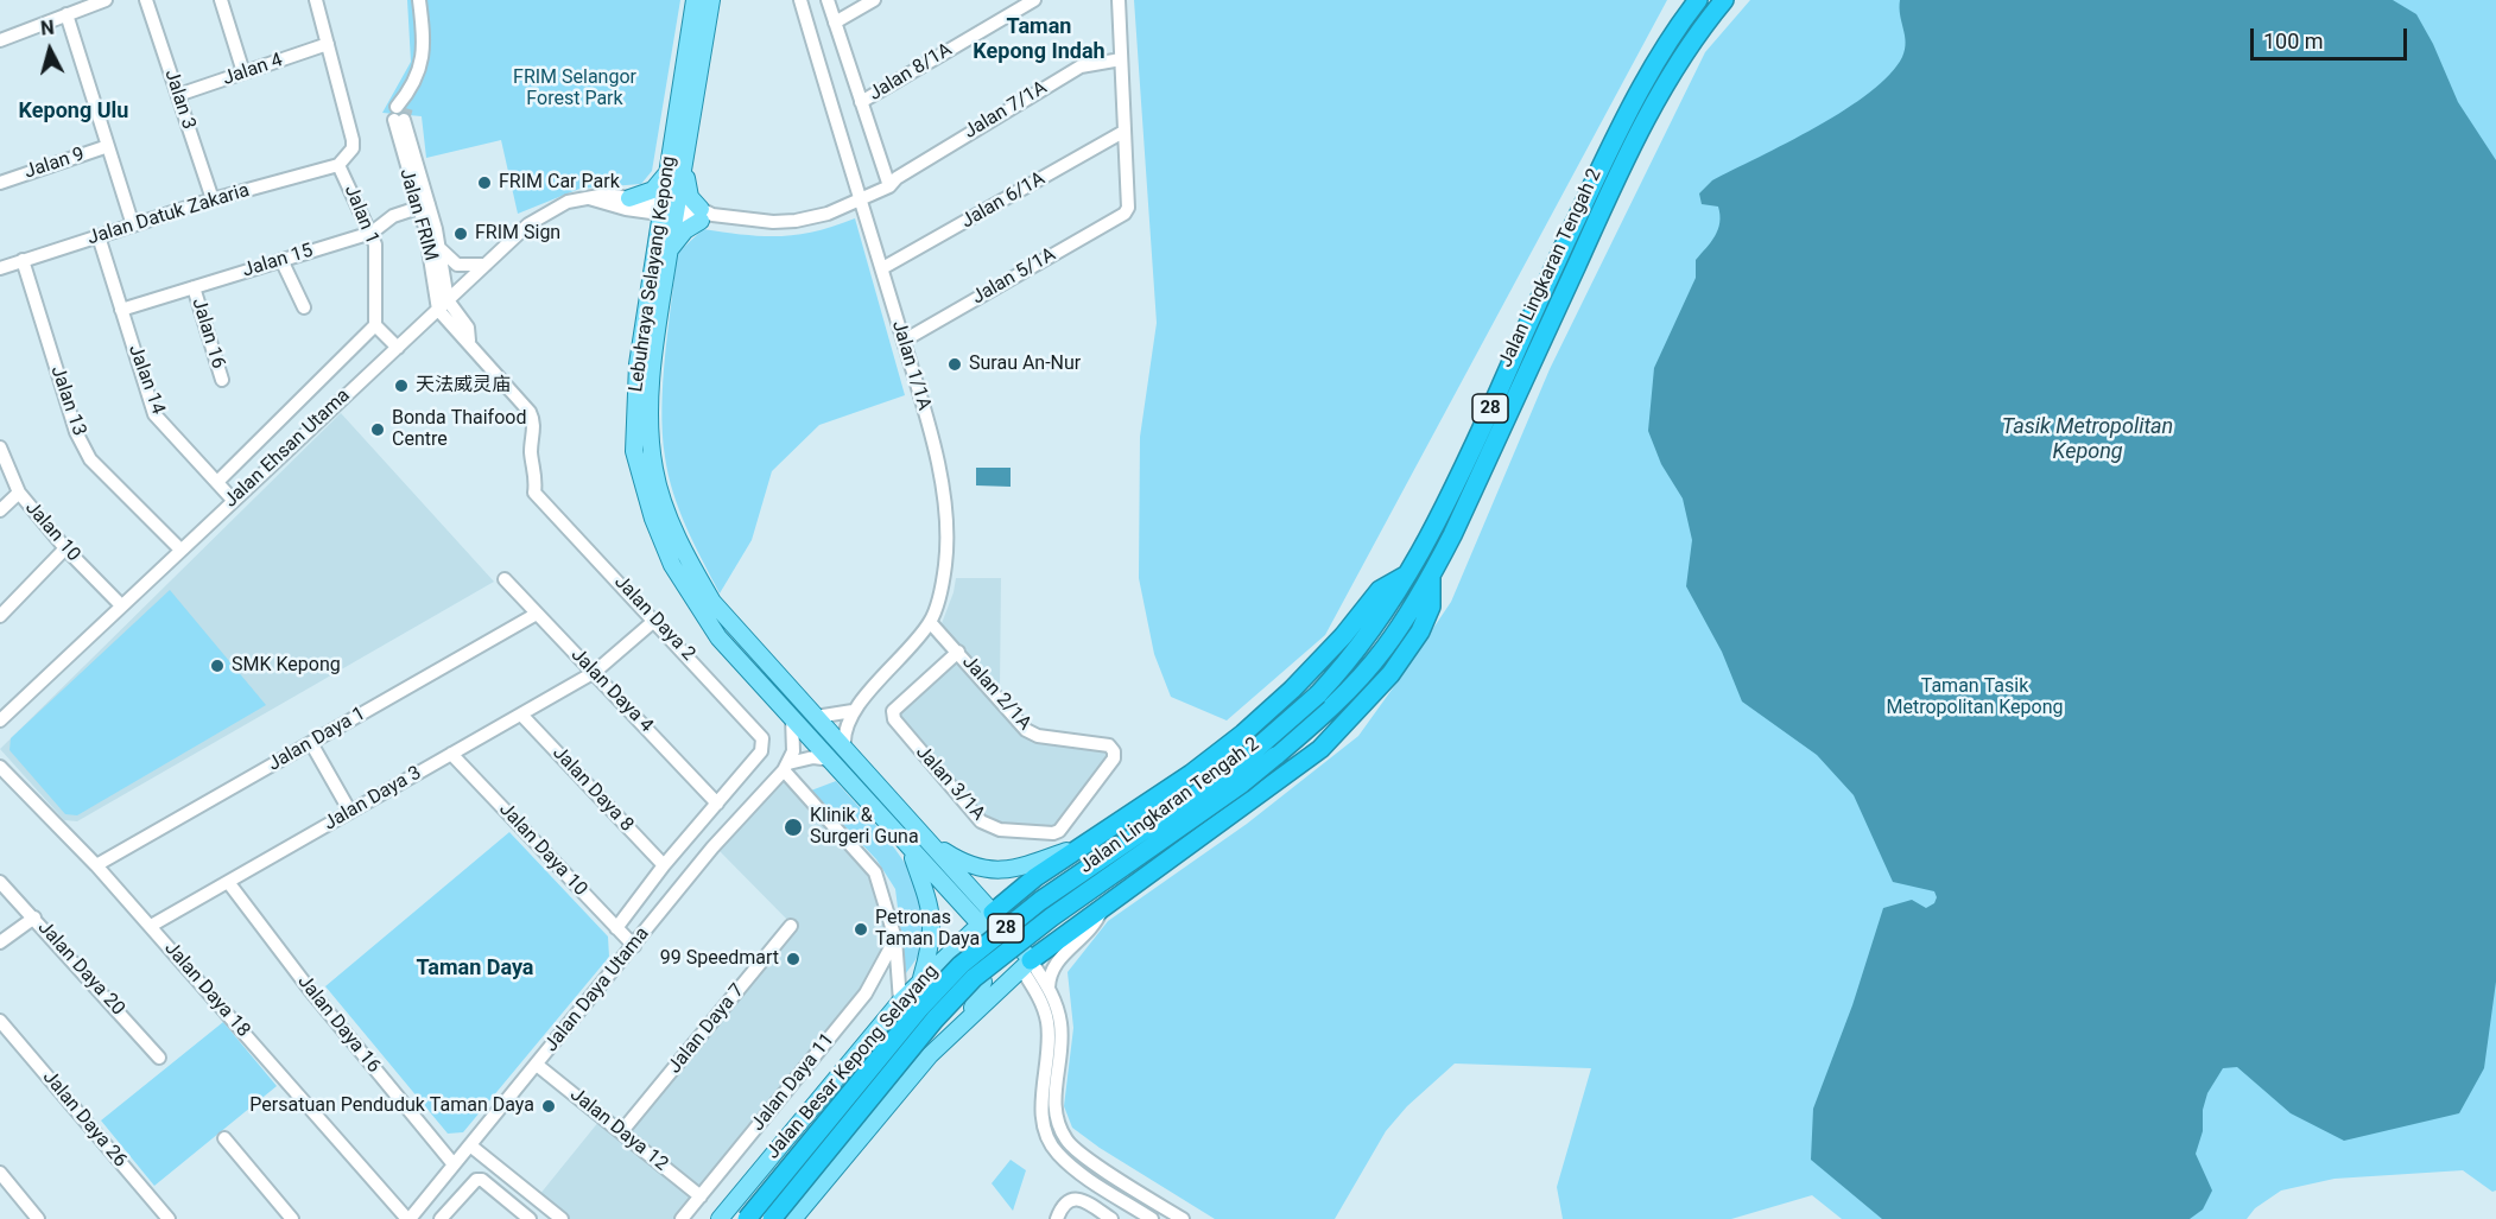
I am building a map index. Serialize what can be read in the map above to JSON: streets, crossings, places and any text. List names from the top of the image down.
{
  "streets": {
    "highway": ["Jalan Lingkaran Tengah 2", "28"],
    "main road": ["Lebuhraya Selayang Kepong", "Jalan Besar Kepong Selayang"],
    "street": [
      "Jalan 4",
      "Jalan 8/1A",
      "Jalan 3",
      "Jalan 7/1A",
      "Jalan 9",
      "Jalan 6/1A",
      "Jalan Datuk Zakaria",
      "Jalan 1",
      "Jalan FRIM",
      "Jalan 15",
      "Jalan 5/1A",
      "Jalan 16",
      "Jalan 1/1A",
      "Jalan 14",
      "Jalan 13",
      "Jalan Ehsan Utama",
      "Jalan 10",
      "Jalan Daya 2",
      "Jalan Daya 4",
      "Jalan 2/1A",
      "Jalan Daya 1",
      "Jalan 3/1A",
      "Jalan Daya 8",
      "Jalan Daya 3",
      "Jalan Daya 10",
      "Jalan Daya 20",
      "Jalan Daya 18",
      "Jalan Daya Utama",
      "Jalan Daya 16",
      "Jalan Daya 7",
      "Jalan Daya 11",
      "Jalan Daya 26",
      "Jalan Daya 12"
    ]
  },
  "crossings": [
    ["Jalan 4", "Jalan 3"],
    ["Jalan 4", "Jalan 1"],
    ["Jalan 3", "Jalan Datuk Zakaria"],
    ["Jalan 7/1A", "Lebuhraya Selayang Kepong"],
    ["Jalan 7/1A", "Jalan 1/1A"],
    ["Jalan 7/1A", "Jalan Ehsan Utama"],
    ["Jalan 6/1A", "Jalan 5/1A"],
    ["Jalan 6/1A", "Jalan 1/1A"],
    ["Jalan Datuk Zakaria", "Jalan 1"],
    ["Jalan Datuk Zakaria", "Jalan 14"],
    ["Jalan Datuk Zakaria", "Jalan 13"],
    ["Jalan 1", "Jalan 15"],
    ["Jalan FRIM", "Jalan 15"],
    ["Jalan FRIM", "Jalan Ehsan Utama"],
    ["Jalan 15", "Jalan 16"],
    ["Jalan 15", "Jalan 14"],
    ["Lebuhraya Selayang Kepong", "Jalan 1/1A"],
    ["Lebuhraya Selayang Kepong", "Jalan Ehsan Utama"],
    ["Lebuhraya Selayang Kepong", "Jalan Besar Kepong Selayang"],
    ["Jalan 5/1A", "Jalan 1/1A"],
    ["Jalan 1/1A", "Jalan 2/1A"],
    ["Jalan 14", "Jalan Ehsan Utama"],
    ["Jalan 13", "Jalan Ehsan Utama"],
    ["Jalan Ehsan Utama", "Jalan 10"],
    ["Jalan Daya 2", "Jalan Daya 4"],
    ["Jalan Daya 2", "Jalan Daya 3"],
    ["Jalan Daya 4", "Jalan Daya 1"],
    ["Jalan Daya 4", "Jalan Daya 3"],
    ["Jalan 2/1A", "Jalan 3/1A"],
    ["Jalan Daya 1", "Jalan Daya 18"],
    ["Jalan Daya 8", "Jalan Daya 3"],
    ["Jalan Daya 3", "Jalan Daya 10"],
    ["Jalan Daya 3", "Jalan Daya 18"],
    ["Jalan Daya 3", "Jalan Daya 16"],
    ["Jalan Daya 10", "Jalan Daya Utama"],
    ["Jalan Daya 18", "Jalan Daya Utama"],
    ["Jalan Daya Utama", "Jalan Daya 16"],
    ["Jalan Daya Utama", "Jalan Daya 12"],
    ["Jalan Daya 7", "Jalan Daya 12"],
    ["Jalan Daya 11", "Jalan Daya 12"]
  ],
  "districts": ["Taman Kepong Indah", "Kepong Ulu", "Taman Daya"],
  "water": ["Tasik Metropolitan Kepong"],
  "parks": ["FRIM Selangor Forest Park", "Taman Tasik Metropolitan Kepong"],
  "places": [
    "FRIM Car Park",
    "FRIM Sign",
    "Surau An-Nur",
    "天法威灵庙",
    "Bonda Thaifood Centre",
    "SMK Kepong",
    "Klinik & Surgeri Guna",
    "Petronas Taman Daya",
    "99 Speedmart",
    "Persatuan Penduduk Taman Daya"
  ],
  "scale_bar": "100 m",
  "north": "top"
}
